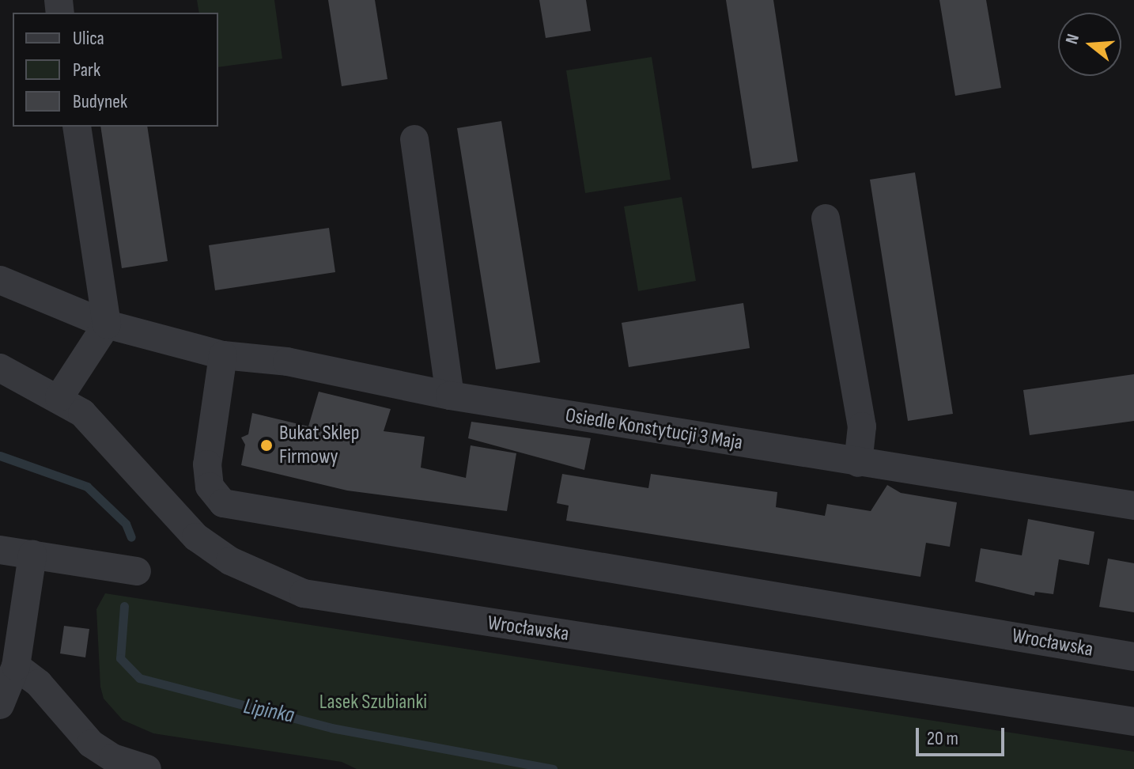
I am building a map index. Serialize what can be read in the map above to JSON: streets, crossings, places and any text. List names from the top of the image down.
{
  "streets": {
    "street": ["Osiedle Konstytucji 3 Maja", "Wrocławska"]
  },
  "crossings": [
    ["Osiedle Konstytucji 3 Maja", "Wrocławska"]
  ],
  "water": ["Lipinka"],
  "parks": ["Lasek Szubianki"],
  "places": ["Bukat Sklep Firmowy"],
  "legend": ["Ulica", "Park", "Budynek"],
  "scale_bar": "20 m",
  "north": "left"
}
